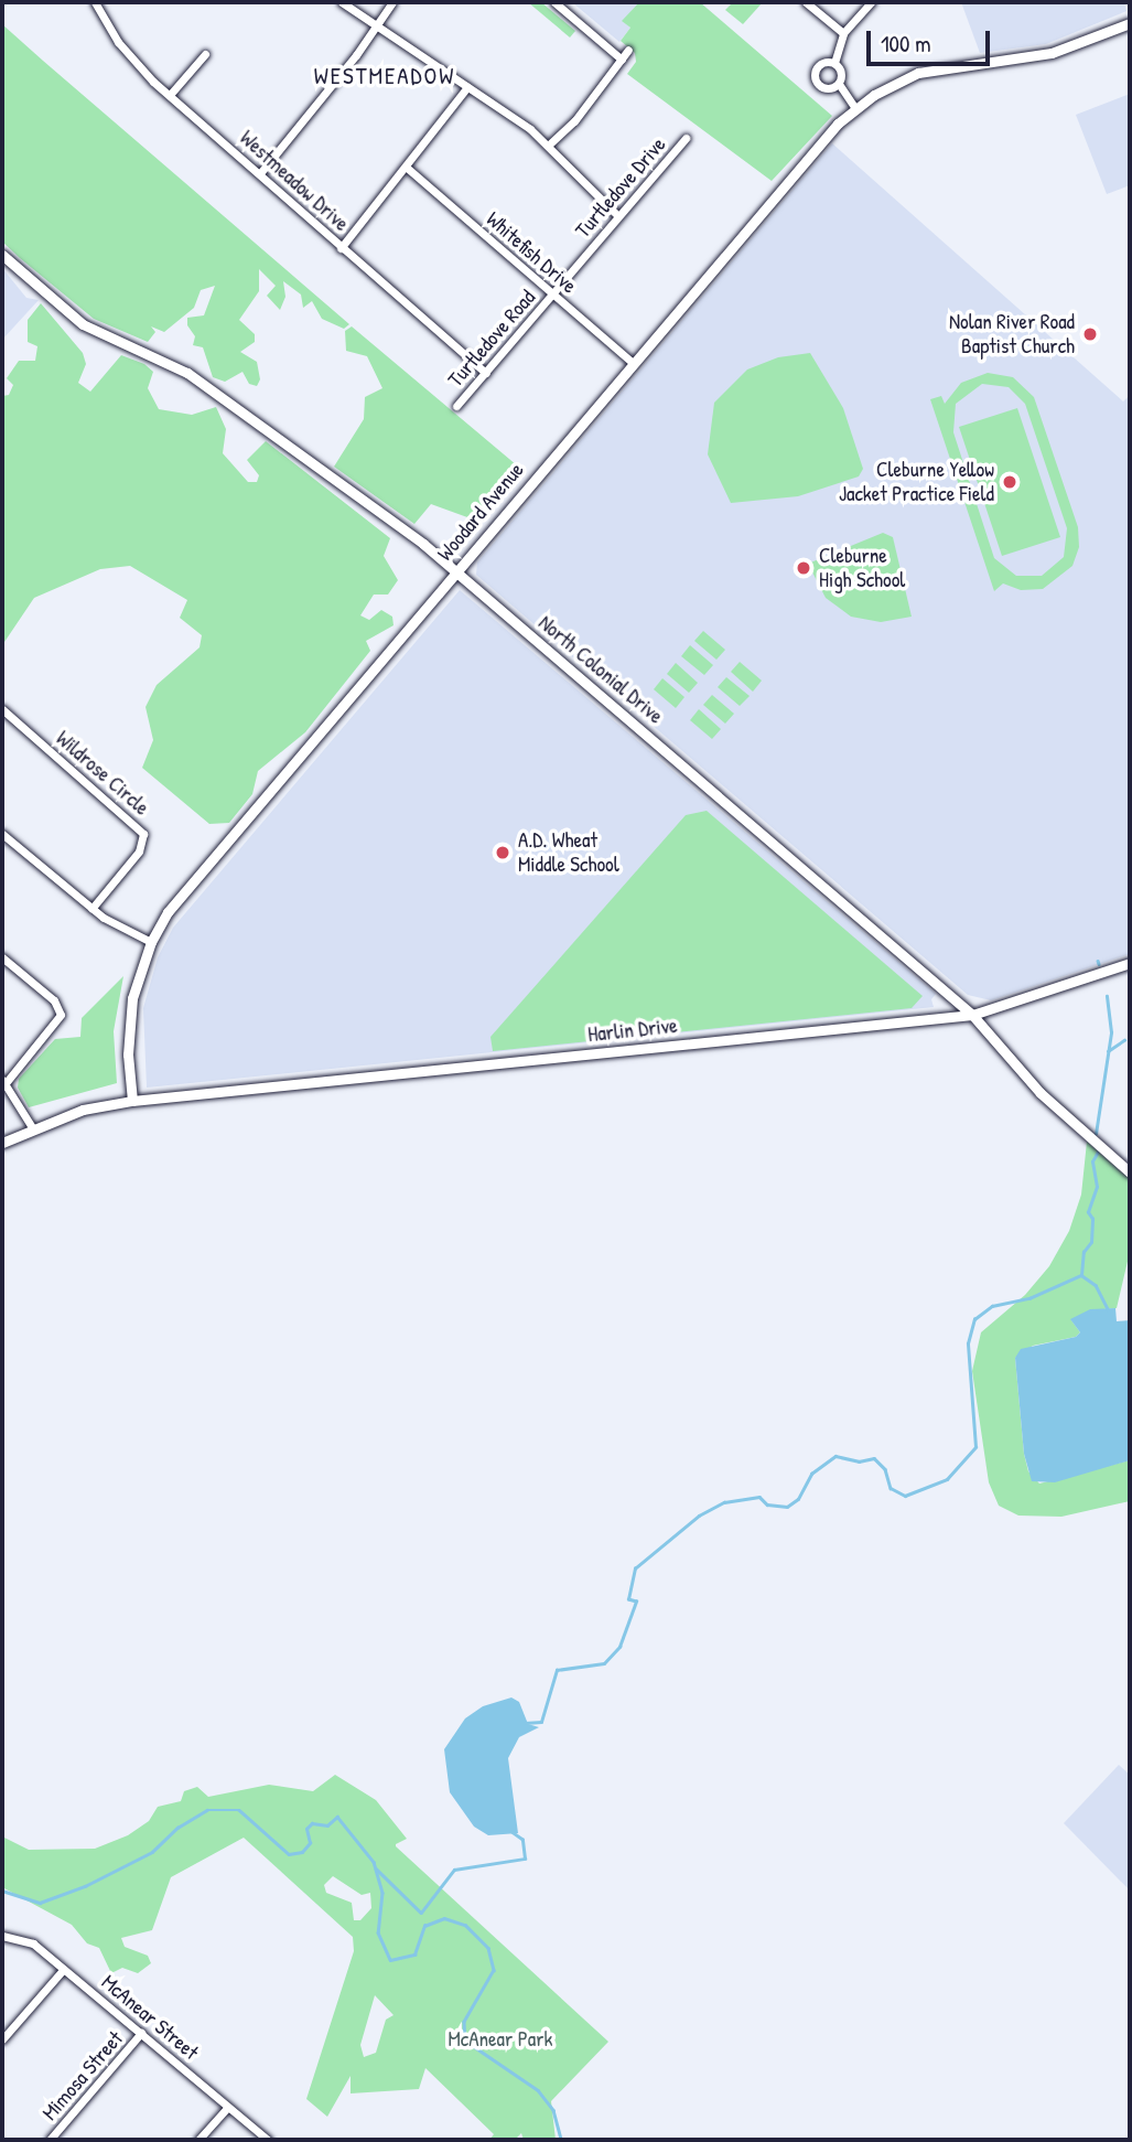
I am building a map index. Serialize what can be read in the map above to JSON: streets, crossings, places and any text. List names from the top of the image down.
{
  "streets": {
    "street": [
      "Westmeadow Drive",
      "Turtledove Drive",
      "Whitefish Drive",
      "Turtledove Road",
      "Woodard Avenue",
      "North Colonial Drive",
      "Wildrose Circle",
      "Harlin Drive",
      "McAnear Street",
      "Mimosa Street"
    ]
  },
  "crossings": [
    ["Westmeadow Drive", "Turtledove Road"],
    ["Turtledove Drive", "Whitefish Drive"],
    ["Turtledove Drive", "Turtledove Road"],
    ["Whitefish Drive", "Turtledove Road"],
    ["Whitefish Drive", "Woodard Avenue"],
    ["Woodard Avenue", "North Colonial Drive"],
    ["Woodard Avenue", "Harlin Drive"],
    ["North Colonial Drive", "Harlin Drive"],
    ["McAnear Street", "Mimosa Street"]
  ],
  "districts": ["WESTMEADOW"],
  "parks": ["McAnear Park"],
  "places": [
    "Nolan River Road Baptist Church",
    "Cleburne Yellow Jacket Practice Field",
    "Cleburne High School",
    "A.D. Wheat Middle School"
  ],
  "scale_bar": "100 m"
}
